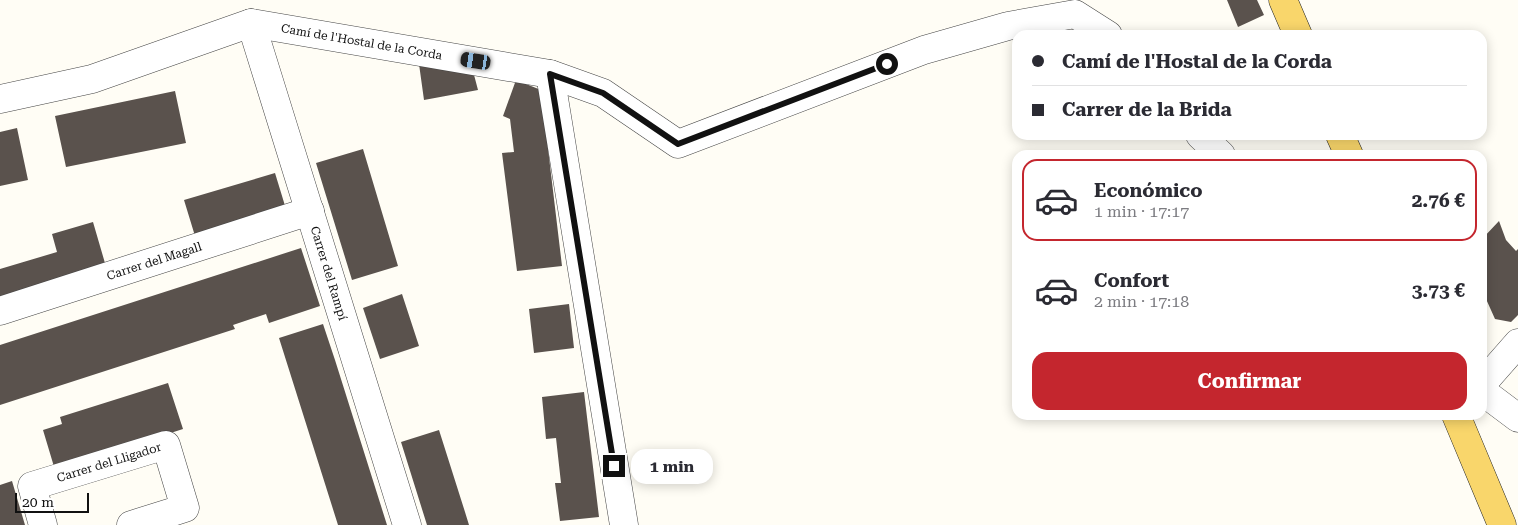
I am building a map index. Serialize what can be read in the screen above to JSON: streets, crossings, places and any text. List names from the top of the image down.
{
  "streets": {
    "street": [
      "Camí de l'Hostal de la Corda",
      "Carrer del Magall",
      "Carrer del Rampí",
      "Carrer del Lligador"
    ]
  },
  "crossings": [
    ["Camí de l'Hostal de la Corda", "Carrer del Rampí"],
    ["Carrer del Magall", "Carrer del Rampí"]
  ],
  "scale_bar": "20 m",
  "page": {
    "banner": ["Camí de l'Hostal de la Corda", "Carrer de la Brida"],
    "list": [
      {
        "name": "Económico",
        "note": "1 min · 17:17",
        "value": "2.76 €"
      },
      {
        "name": "Confort",
        "note": "2 min · 17:18",
        "value": "3.73 €"
      }
    ],
    "buttons": "Confirmar",
    "bubble": "1 min",
    "scale": "20 m"
  }
}
